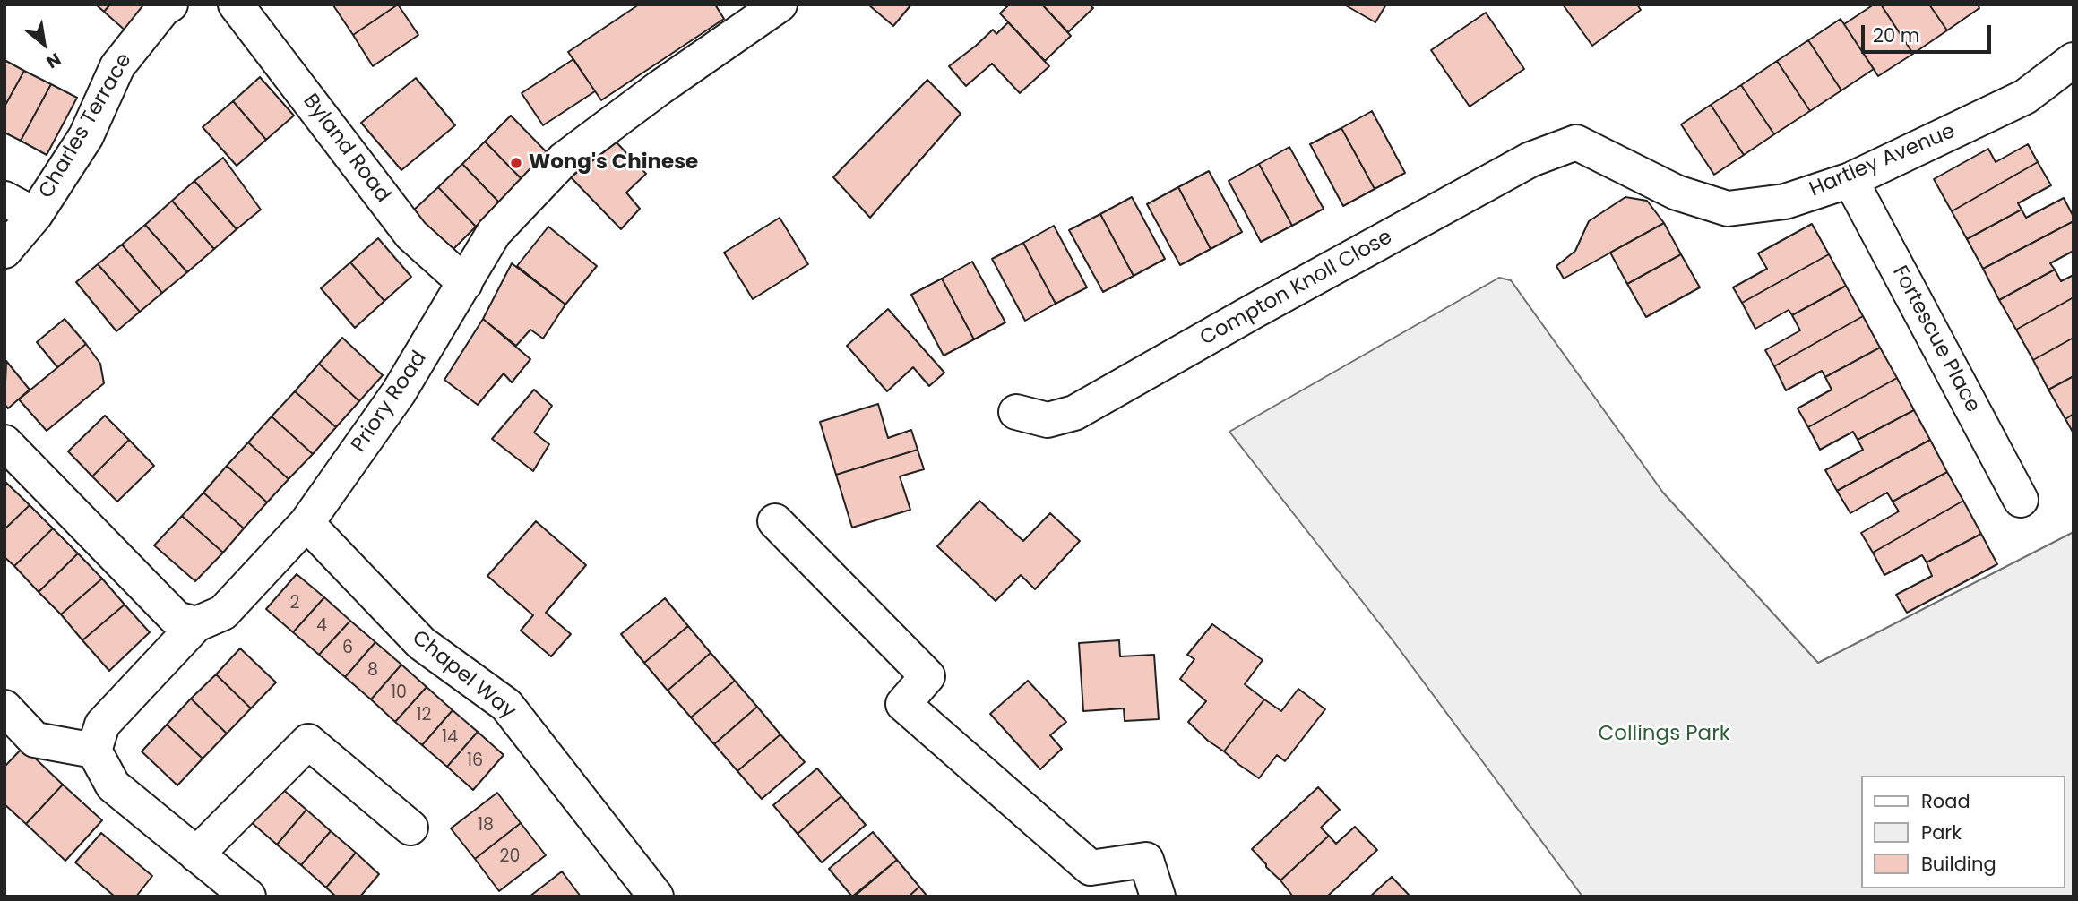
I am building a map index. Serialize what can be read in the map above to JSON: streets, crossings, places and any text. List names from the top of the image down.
{
  "streets": {
    "street": [
      "Charles Terrace",
      "Byland Road",
      "Hartley Avenue",
      "Compton Knoll Close",
      "Fortescue Place",
      "Priory Road",
      "Chapel Way"
    ]
  },
  "crossings": [
    ["Byland Road", "Priory Road"],
    ["Hartley Avenue", "Compton Knoll Close"],
    ["Hartley Avenue", "Fortescue Place"],
    ["Priory Road", "Chapel Way"]
  ],
  "parks": ["Collings Park"],
  "places": ["Wong's Chinese"],
  "house_numbers": [
    "2",
    "4",
    "6",
    "8",
    "10",
    "12",
    "14",
    "16",
    "18",
    "20"
  ],
  "legend": ["Road", "Park", "Building"],
  "scale_bar": "20 m",
  "north": "bottom right"
}
